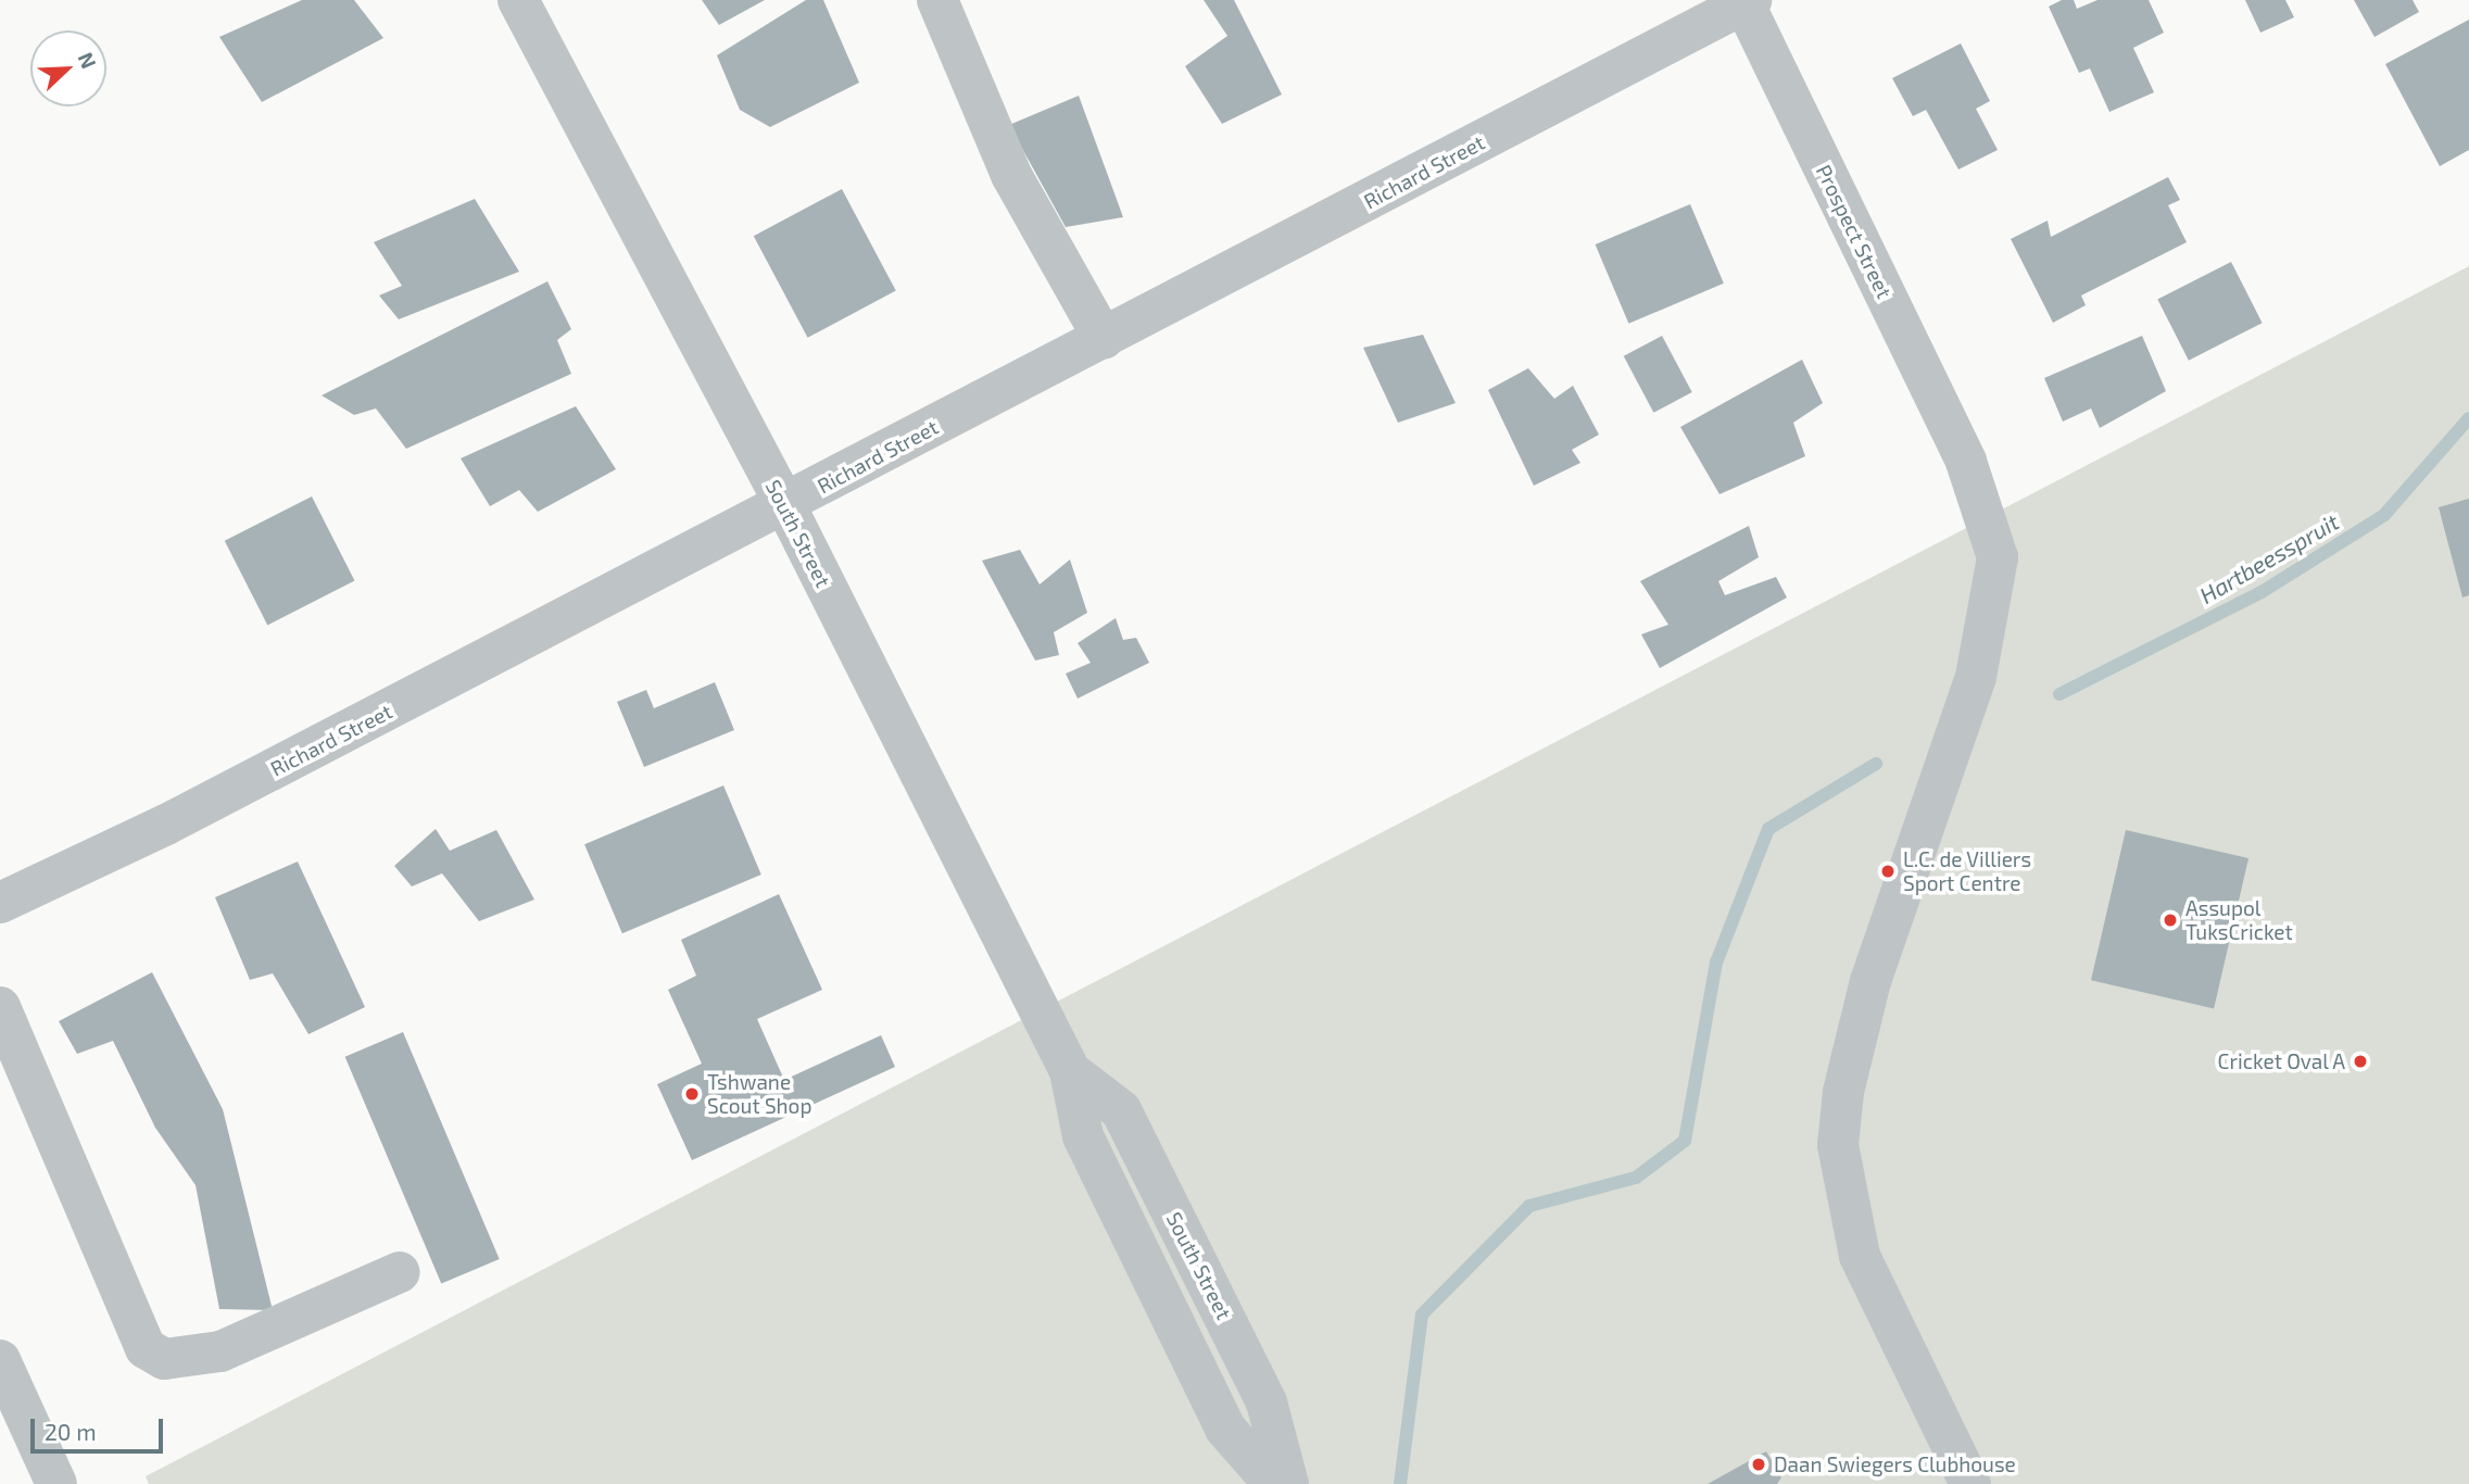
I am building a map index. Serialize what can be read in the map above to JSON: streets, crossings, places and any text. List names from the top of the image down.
{
  "streets": {
    "street": ["Richard Street", "Prospect Street", "South Street"]
  },
  "crossings": [
    ["Richard Street", "Prospect Street"],
    ["Richard Street", "South Street"]
  ],
  "water": ["Hartbeesspruit"],
  "places": [
    "L.C. de Villiers Sport Centre",
    "Assupol TuksCricket",
    "Cricket Oval A",
    "Tshwane Scout Shop",
    "Daan Swiegers Clubhouse"
  ],
  "scale_bar": "20 m",
  "north": "top right"
}
